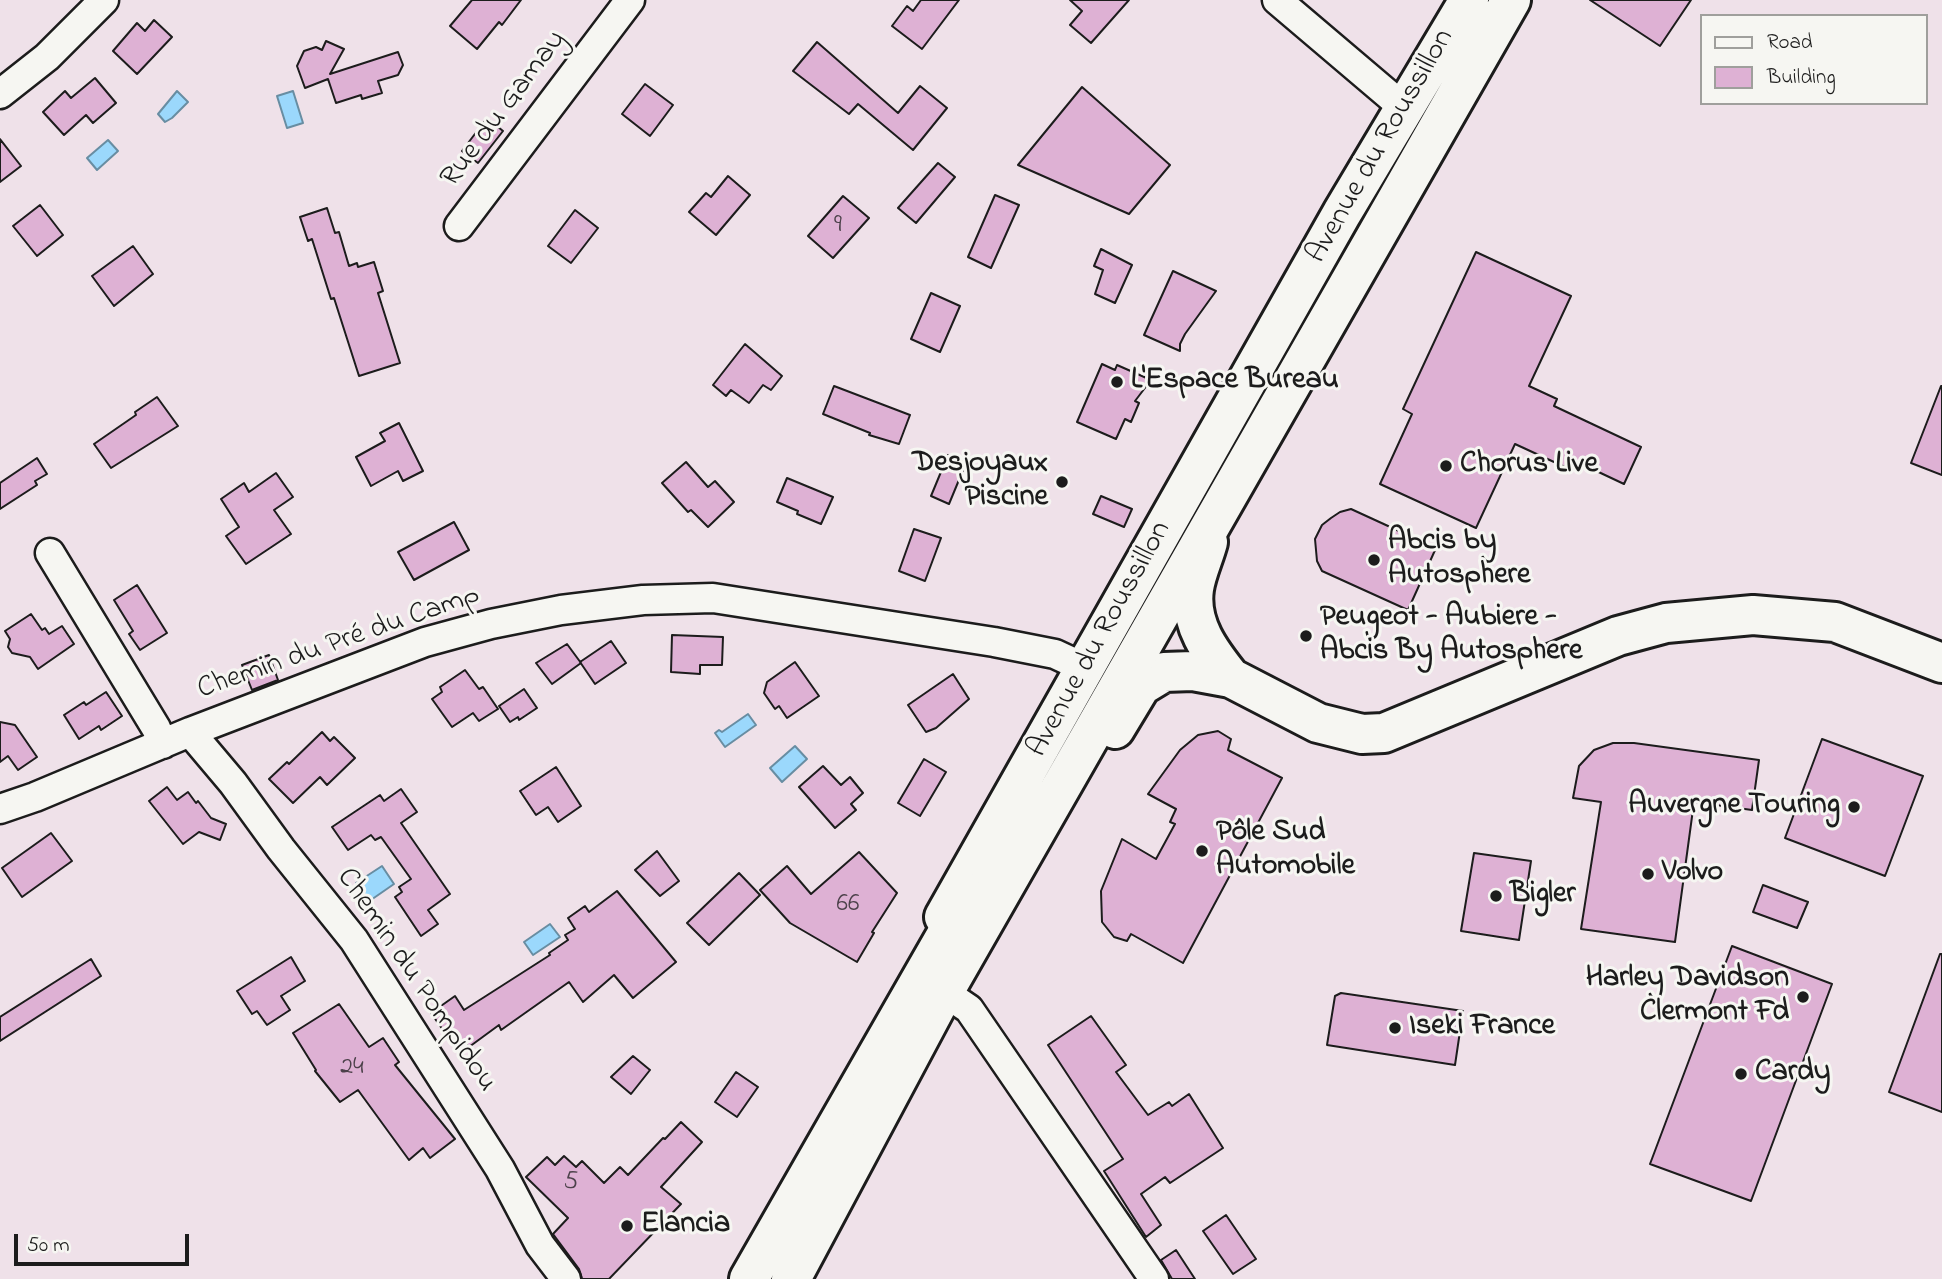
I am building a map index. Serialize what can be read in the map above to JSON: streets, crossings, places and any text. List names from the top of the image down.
{
  "streets": {
    "main road": ["Avenue du Roussillon"],
    "street": ["Rue du Gamay", "Chemin du Pré du Camp", "Chemin du Pompidou"]
  },
  "crossings": [
    ["Avenue du Roussillon", "Chemin du Pré du Camp"],
    ["Chemin du Pré du Camp", "Chemin du Pompidou"]
  ],
  "places": [
    "L'Espace Bureau",
    "Chorus Live",
    "Desjoyaux Piscine",
    "Abcis by Autosphere",
    "Peugeot - Aubiere - Abcis By Autosphere",
    "Auvergne Touring",
    "Pôle Sud Automobile",
    "Volvo",
    "Bigler",
    "Harley Davidson Clermont Fd",
    "Iseki France",
    "Cardy",
    "Elancia"
  ],
  "house_numbers": [
    "9",
    "66",
    "24",
    "5"
  ],
  "legend": ["Road", "Building"],
  "scale_bar": "50 m"
}
